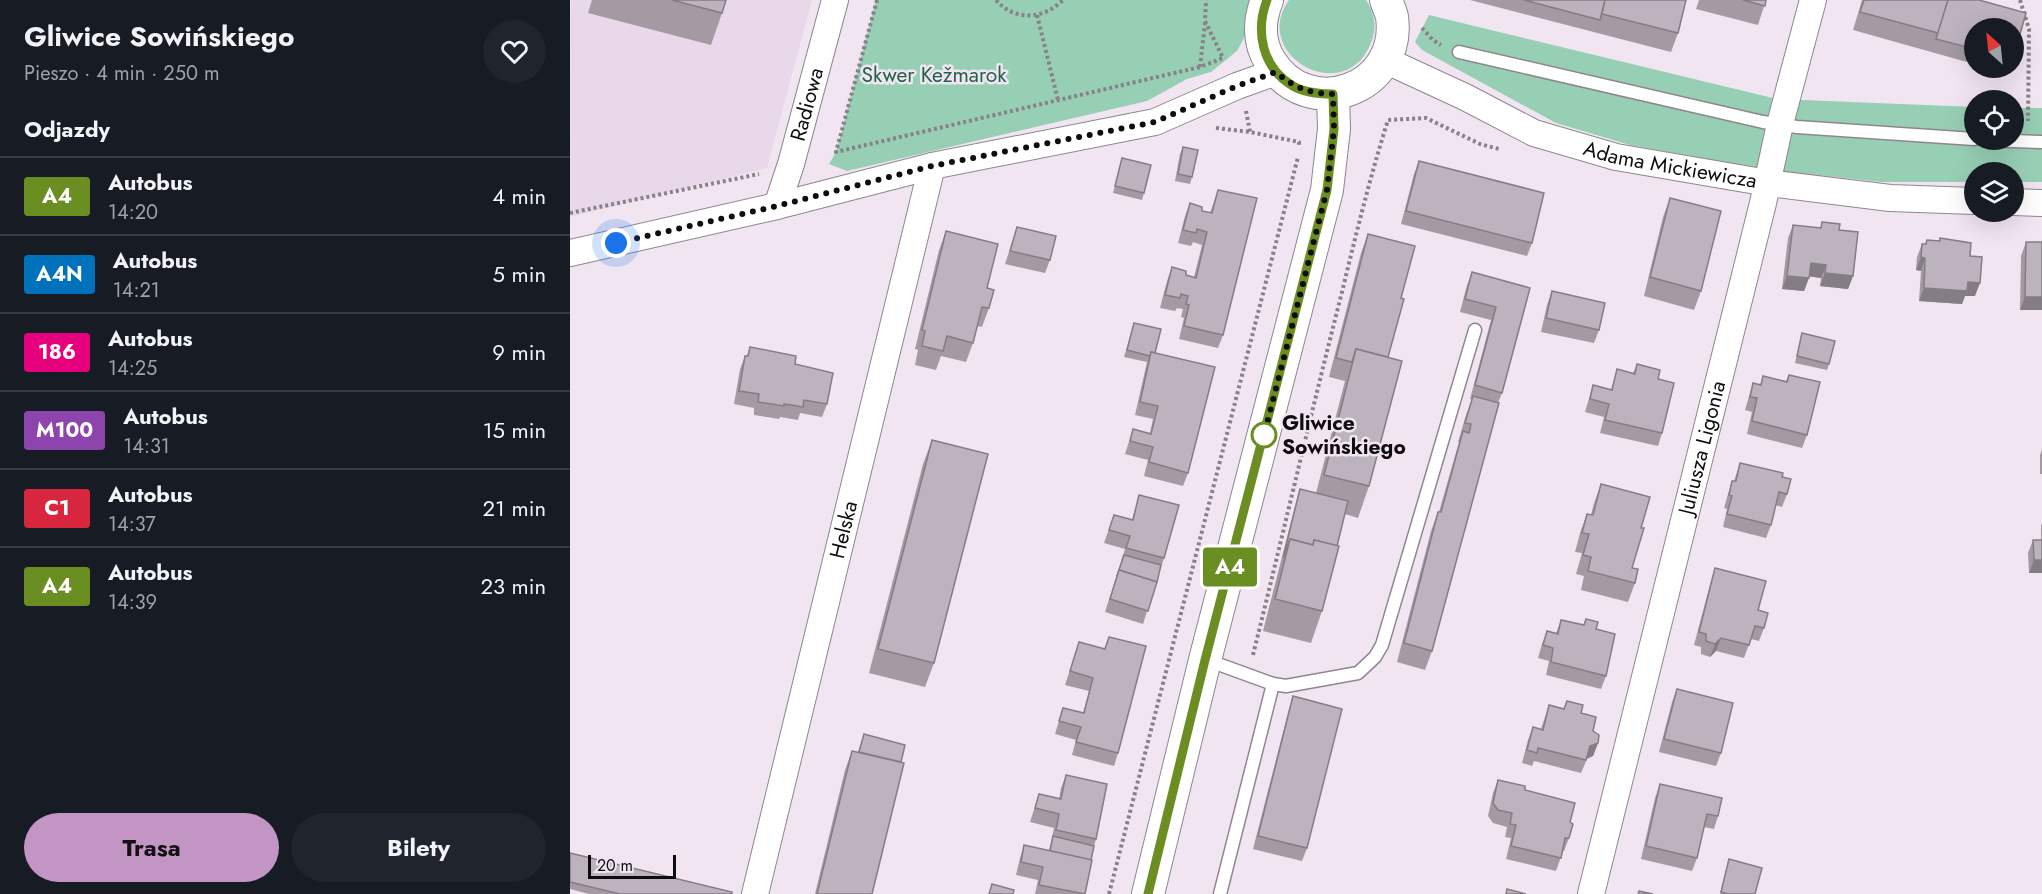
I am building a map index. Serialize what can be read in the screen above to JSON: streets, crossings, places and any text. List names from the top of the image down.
{
  "streets": {
    "street": [
      "Radiowa",
      "Adama Mickiewicza",
      "Juliusza Ligonia",
      "Helska"
    ]
  },
  "crossings": [
    ["Adama Mickiewicza", "Juliusza Ligonia"]
  ],
  "parks": ["Skwer Kežmarok"],
  "places": ["Gliwice Sowińskiego"],
  "lines": ["bus line A4"],
  "scale_bar": "20 m",
  "north": "top left",
  "page": {
    "heading": [
      ["Gliwice Sowińskiego", "Pieszo · 4 min · 250 m"],
      "Odjazdy"
    ],
    "on_map": "A4",
    "list": [
      {
        "mark": "A4",
        "name": "Autobus",
        "note": "14:20",
        "value": "4 min"
      },
      {
        "mark": "A4N",
        "name": "Autobus",
        "note": "14:21",
        "value": "5 min"
      },
      {
        "mark": "186",
        "name": "Autobus",
        "note": "14:25",
        "value": "9 min"
      },
      {
        "mark": "M100",
        "name": "Autobus",
        "note": "14:31",
        "value": "15 min"
      },
      {
        "mark": "C1",
        "name": "Autobus",
        "note": "14:37",
        "value": "21 min"
      },
      {
        "mark": "A4",
        "name": "Autobus",
        "note": "14:39",
        "value": "23 min"
      }
    ],
    "buttons": ["Trasa", "Bilety"],
    "scale": "20 m"
  }
}
